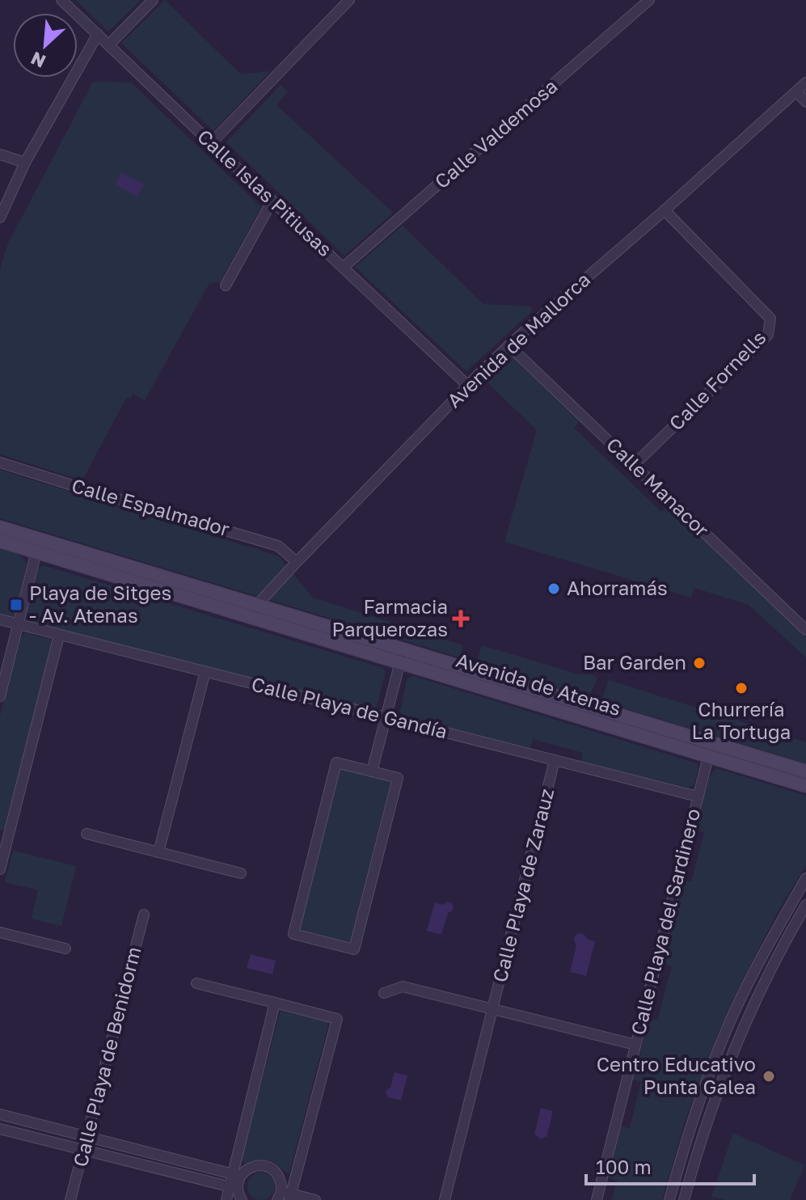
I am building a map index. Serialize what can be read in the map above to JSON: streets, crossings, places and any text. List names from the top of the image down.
{
  "streets": {
    "main road": ["Avenida de Atenas"],
    "street": [
      "Calle Valdemosa",
      "Calle Islas Pitiusas",
      "Avenida de Mallorca",
      "Calle Fornells",
      "Calle Manacor",
      "Calle Espalmador",
      "Calle Playa de Gandía",
      "Calle Playa de Zarauz",
      "Calle Playa del Sardinero",
      "Calle Playa de Benidorm"
    ]
  },
  "crossings": [
    ["Calle Valdemosa", "Calle Islas Pitiusas"],
    ["Calle Islas Pitiusas", "Avenida de Mallorca"],
    ["Avenida de Mallorca", "Calle Fornells"],
    ["Avenida de Mallorca", "Calle Manacor"],
    ["Avenida de Mallorca", "Calle Espalmador"],
    ["Avenida de Mallorca", "Avenida de Atenas"],
    ["Calle Fornells", "Calle Manacor"],
    ["Avenida de Atenas", "Calle Playa del Sardinero"],
    ["Calle Playa de Gandía", "Calle Playa de Zarauz"],
    ["Calle Playa de Gandía", "Calle Playa del Sardinero"]
  ],
  "places": {
    "other": [
      "Ahorramás",
      "Bar Garden",
      "Churrería La Tortuga",
      "Centro Educativo Punta Galea"
    ],
    "transit": ["Playa de Sitges - Av. Atenas"],
    "health": ["Farmacia Parquerozas"]
  },
  "scale_bar": "100 m",
  "north": "bottom left"
}
